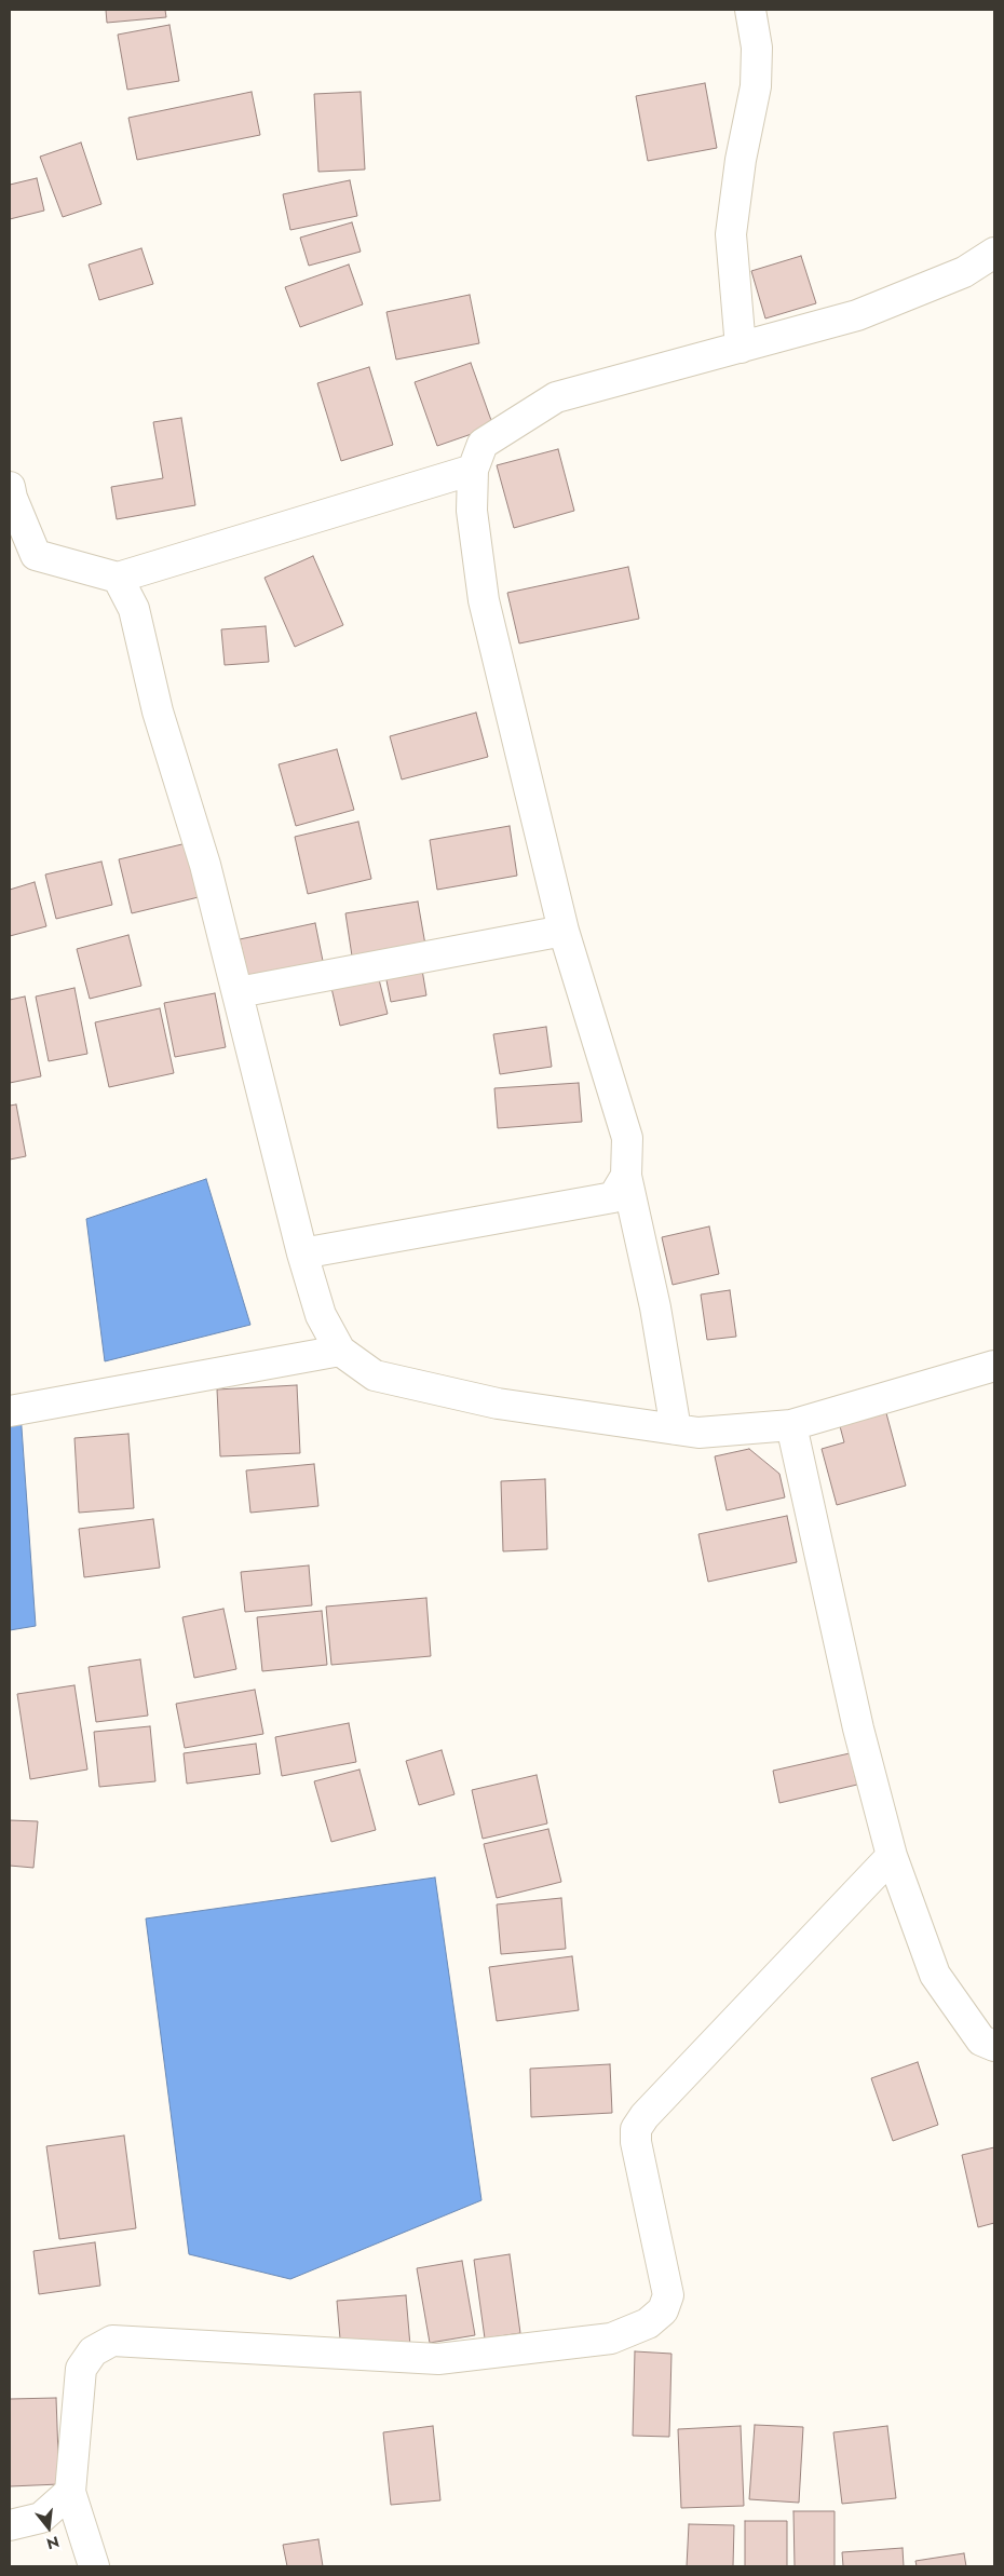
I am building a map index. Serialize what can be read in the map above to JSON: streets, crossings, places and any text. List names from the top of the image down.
{
  "north": "bottom"
}
